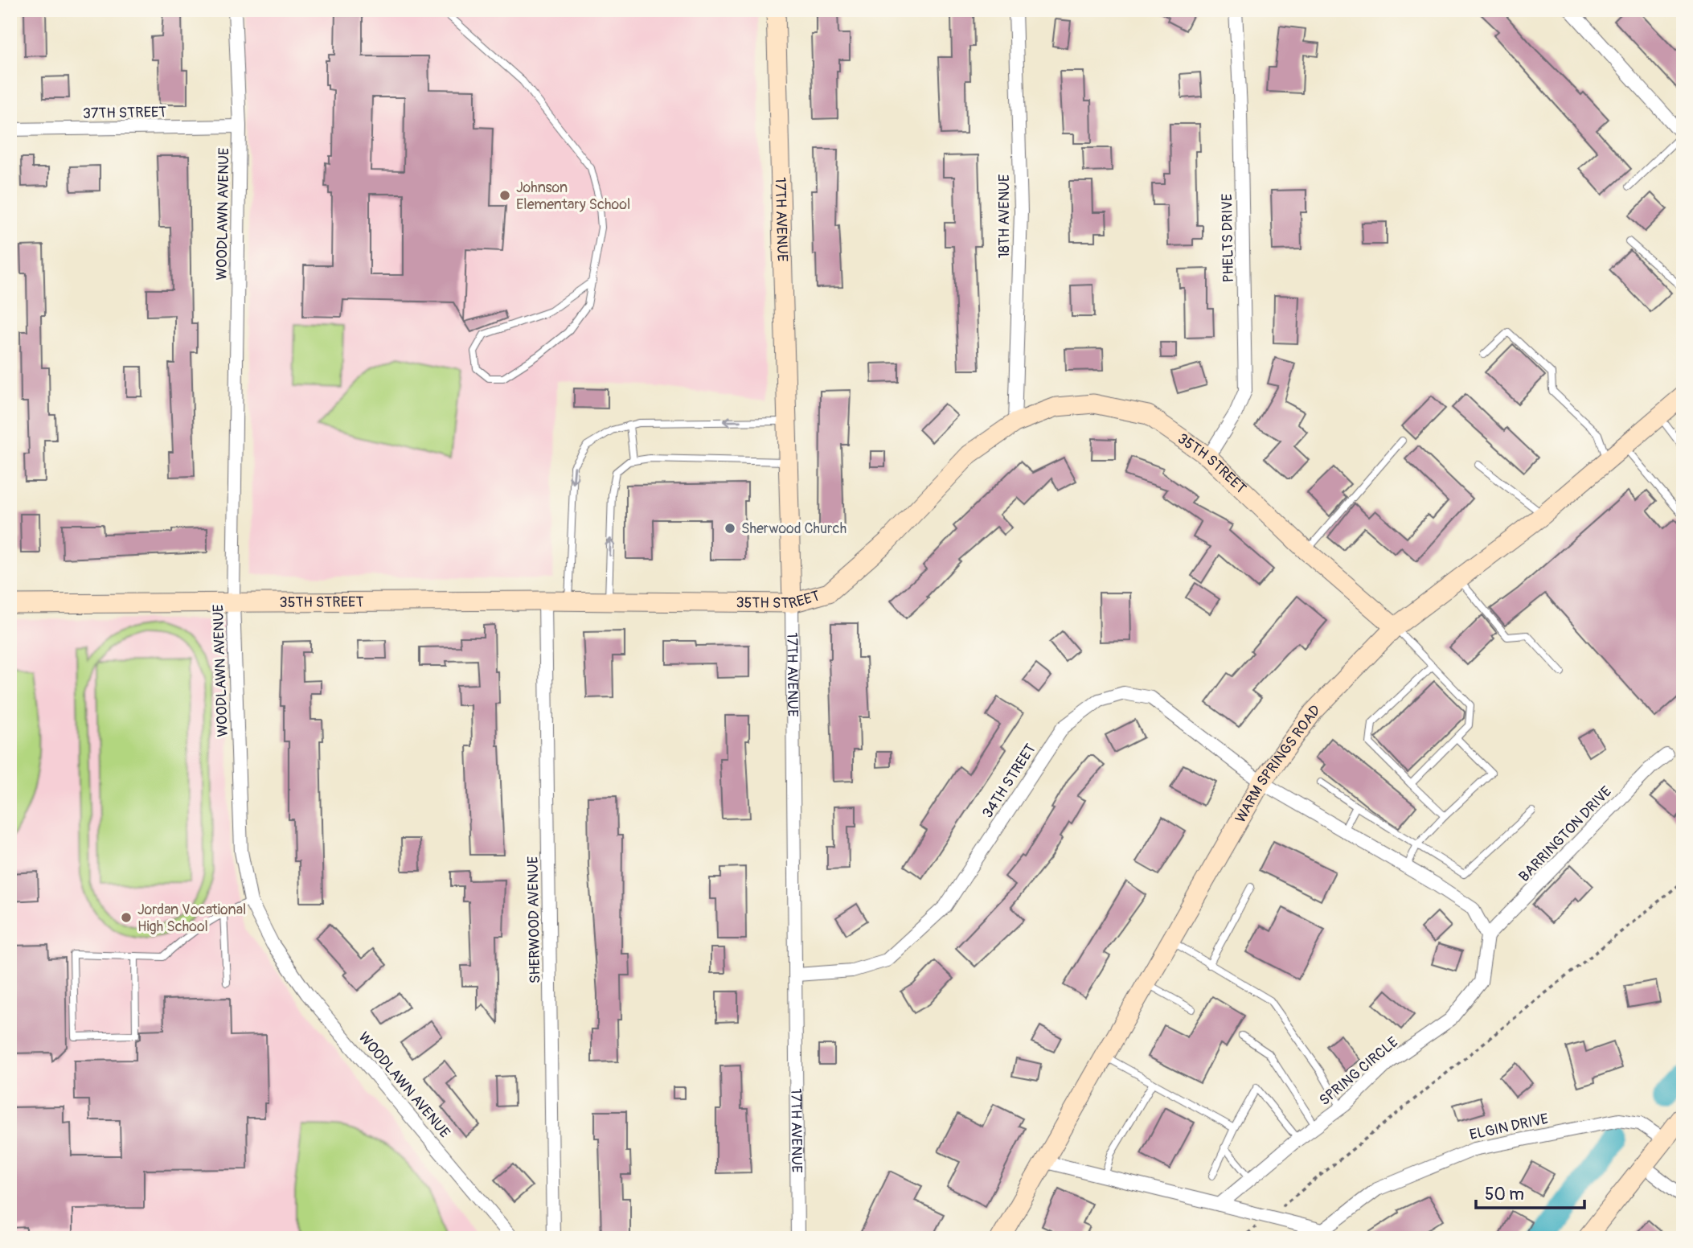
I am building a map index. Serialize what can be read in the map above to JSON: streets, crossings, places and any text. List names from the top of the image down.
{
  "streets": {
    "street": [
      "37TH STREET",
      "WOODLAWN AVENUE",
      "18TH AVENUE",
      "17TH AVENUE",
      "PHELTS DRIVE",
      "35TH STREET",
      "WARM SPRINGS ROAD",
      "34TH STREET",
      "BARRINGTON DRIVE",
      "SHERWOOD AVENUE",
      "SPRING CIRCLE",
      "ELGIN DRIVE"
    ]
  },
  "crossings": [
    ["37TH STREET", "WOODLAWN AVENUE"],
    ["WOODLAWN AVENUE", "35TH STREET"],
    ["18TH AVENUE", "35TH STREET"],
    ["17TH AVENUE", "35TH STREET"],
    ["17TH AVENUE", "34TH STREET"],
    ["PHELTS DRIVE", "35TH STREET"],
    ["35TH STREET", "WARM SPRINGS ROAD"],
    ["35TH STREET", "SHERWOOD AVENUE"],
    ["WARM SPRINGS ROAD", "34TH STREET"],
    ["BARRINGTON DRIVE", "SPRING CIRCLE"]
  ],
  "places": ["Johnson Elementary School", "Sherwood Church", "Jordan Vocational High School"],
  "scale_bar": "50 m"
}
